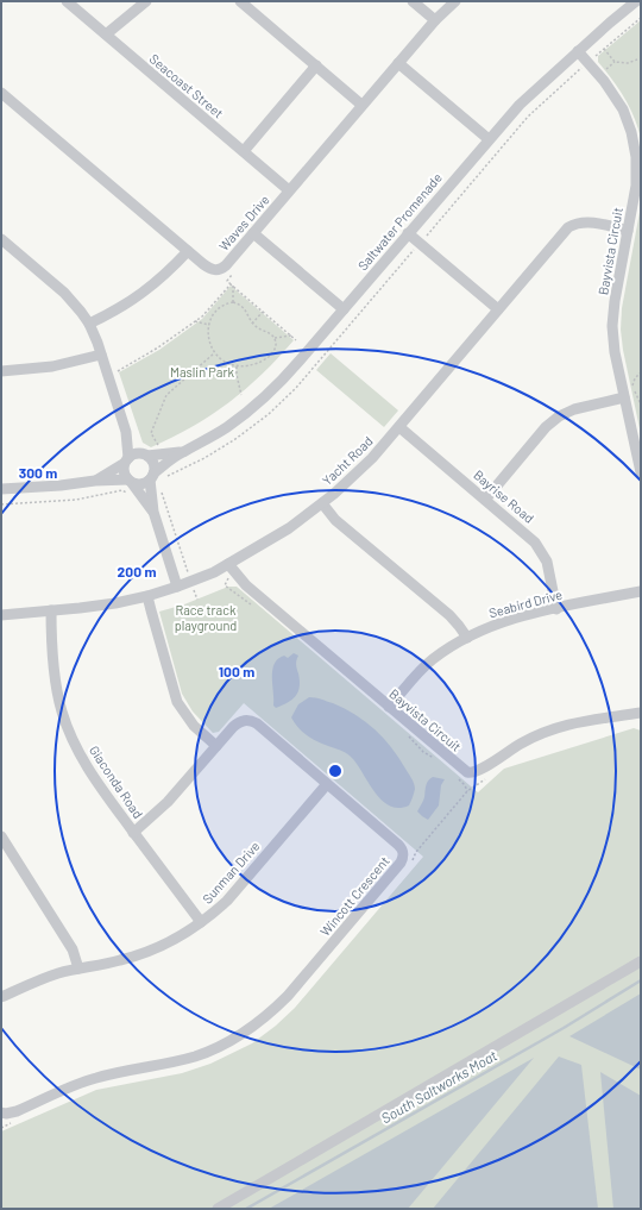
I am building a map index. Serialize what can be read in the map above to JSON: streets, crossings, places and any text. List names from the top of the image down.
{
  "streets": {
    "street": [
      "Seacoast Street",
      "Saltwater Promenade",
      "Waves Drive",
      "Bayvista Circuit",
      "Yacht Road",
      "Bayrise Road",
      "Seabird Drive",
      "Giaconda Road",
      "Sunman Drive",
      "Wincott Crescent"
    ]
  },
  "crossings": [
    ["Seacoast Street", "Waves Drive"],
    ["Saltwater Promenade", "Bayvista Circuit"],
    ["Bayvista Circuit", "Yacht Road"],
    ["Bayvista Circuit", "Seabird Drive"],
    ["Yacht Road", "Bayrise Road"],
    ["Yacht Road", "Giaconda Road"],
    ["Bayrise Road", "Seabird Drive"],
    ["Giaconda Road", "Sunman Drive"],
    ["Giaconda Road", "Wincott Crescent"],
    ["Sunman Drive", "Wincott Crescent"]
  ],
  "water": ["South Saltworks Moat"],
  "parks": ["Maslin Park", "Race track playground"],
  "rings": ["300 m", "200 m", "100 m"]
}
